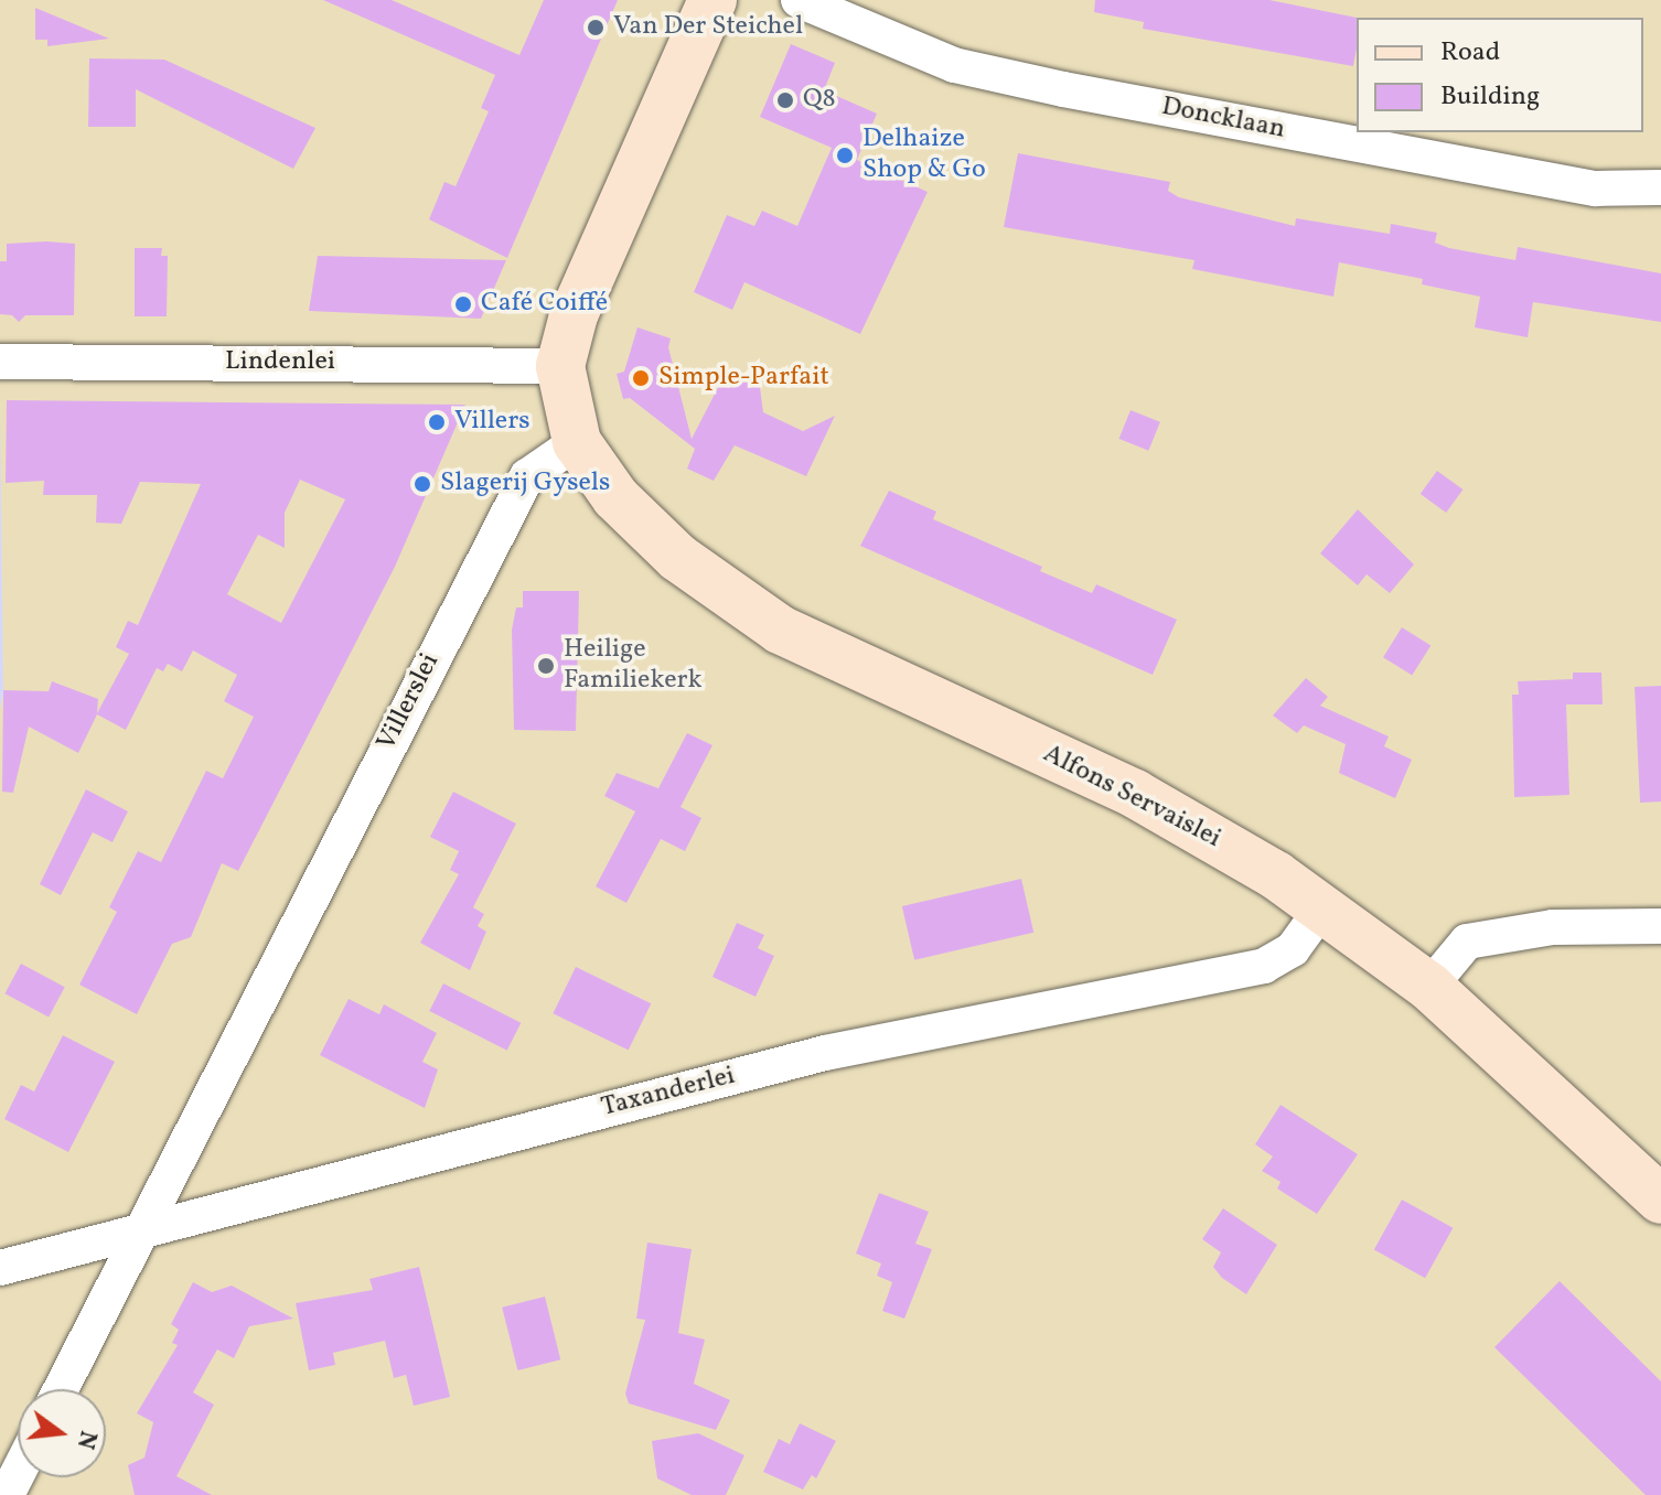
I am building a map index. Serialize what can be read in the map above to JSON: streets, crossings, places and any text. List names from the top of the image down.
{
  "streets": {
    "street": [
      "Doncklaan",
      "Lindenlei",
      "Villerslei",
      "Alfons Servaislei",
      "Taxanderlei"
    ]
  },
  "crossings": [
    ["Villerslei", "Alfons Servaislei"],
    ["Villerslei", "Taxanderlei"],
    ["Alfons Servaislei", "Taxanderlei"]
  ],
  "places": [
    "Van Der Steichel",
    "Q8",
    "Delhaize Shop & Go",
    "Café Coiffé",
    "Simple-Parfait",
    "Villers",
    "Slagerij Gysels",
    "Heilige Familiekerk"
  ],
  "legend": ["Road", "Building"],
  "north": "right"
}
